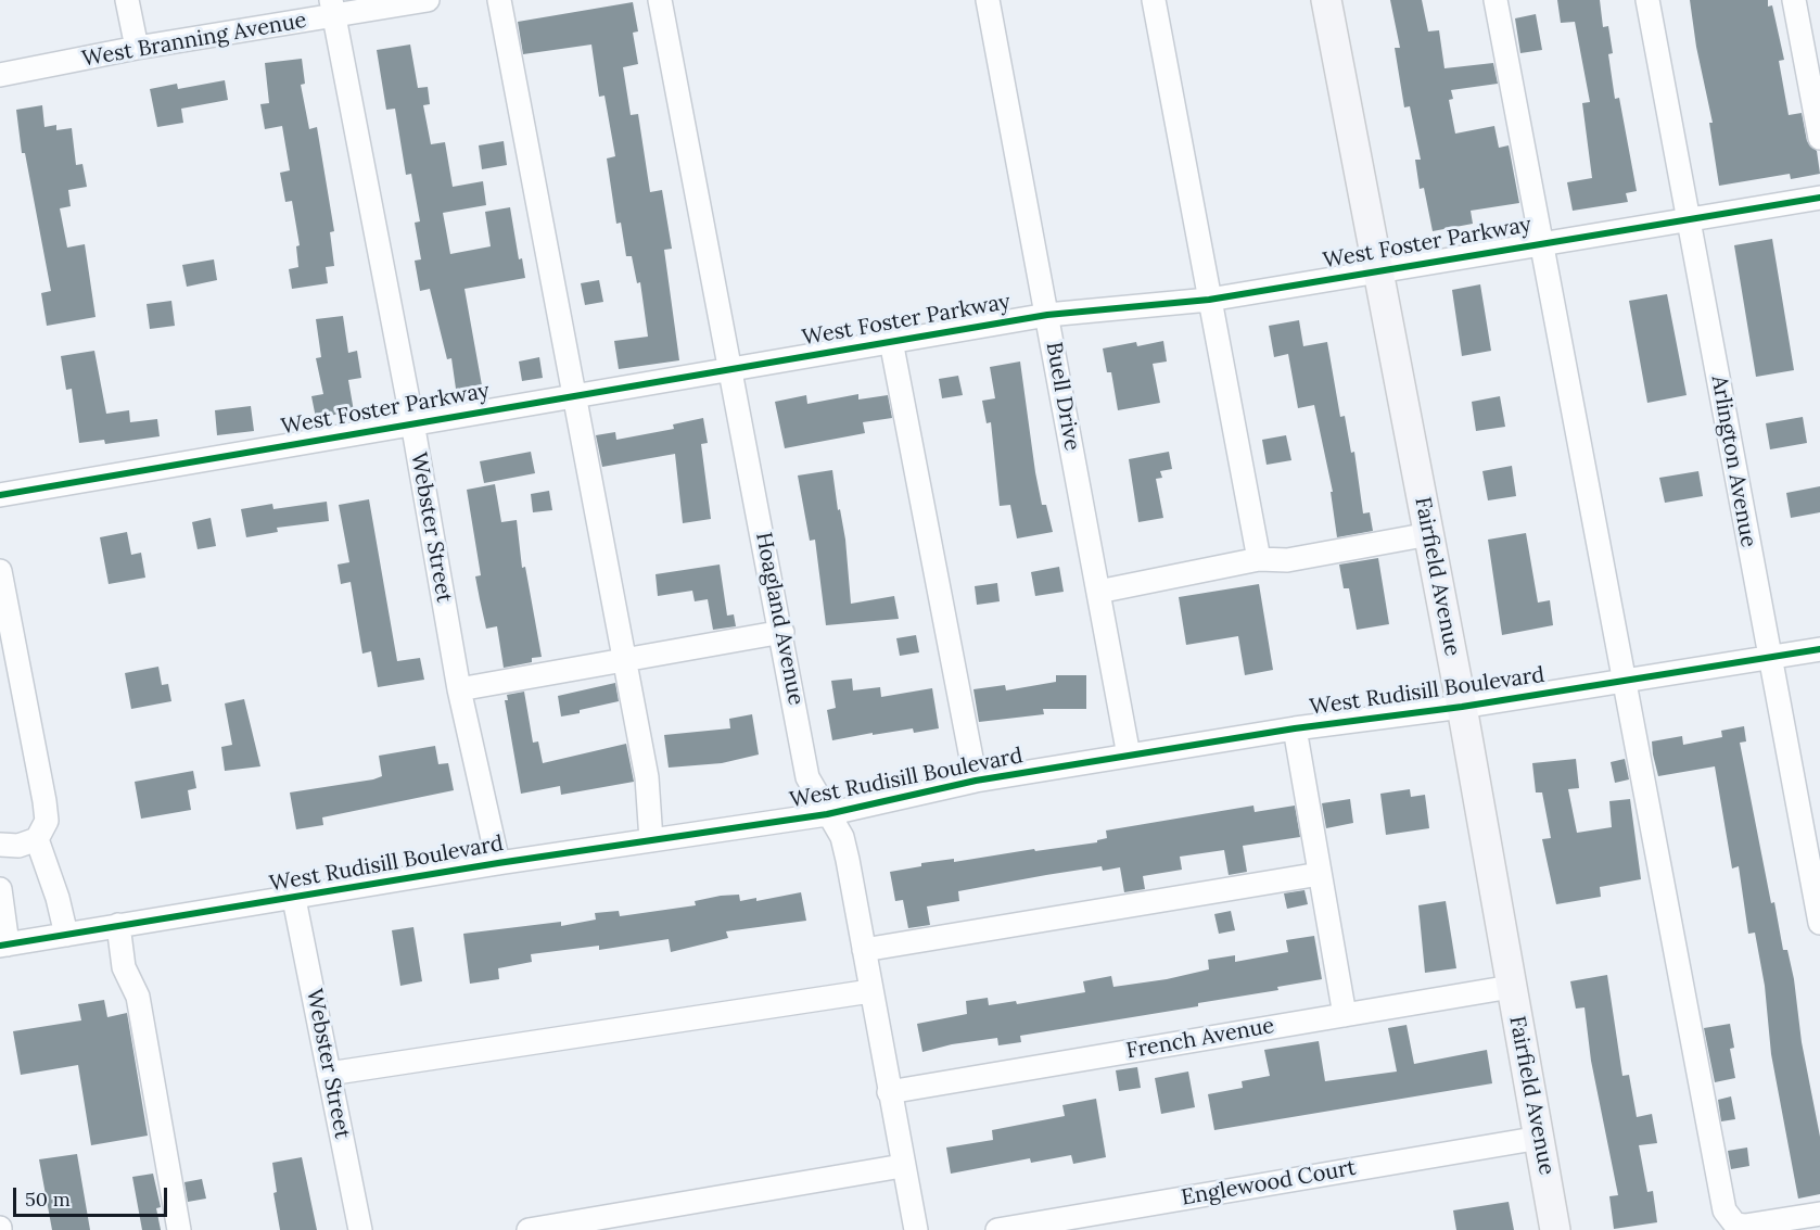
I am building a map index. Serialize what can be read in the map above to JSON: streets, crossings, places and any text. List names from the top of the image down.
{
  "streets": {
    "main road": ["Fairfield Avenue"],
    "street": [
      "West Branning Avenue",
      "West Foster Parkway",
      "Buell Drive",
      "Arlington Avenue",
      "Webster Street",
      "Hoagland Avenue",
      "West Rudisill Boulevard",
      "French Avenue",
      "Englewood Court"
    ]
  },
  "crossings": [
    ["West Branning Avenue", "Webster Street"],
    ["West Foster Parkway", "Buell Drive"],
    ["West Foster Parkway", "Arlington Avenue"],
    ["West Foster Parkway", "Webster Street"],
    ["West Foster Parkway", "Fairfield Avenue"],
    ["West Foster Parkway", "Hoagland Avenue"],
    ["Buell Drive", "West Rudisill Boulevard"],
    ["Arlington Avenue", "West Rudisill Boulevard"],
    ["Webster Street", "West Rudisill Boulevard"],
    ["Fairfield Avenue", "West Rudisill Boulevard"],
    ["Fairfield Avenue", "French Avenue"],
    ["Fairfield Avenue", "Englewood Court"],
    ["Hoagland Avenue", "West Rudisill Boulevard"],
    ["Hoagland Avenue", "French Avenue"]
  ],
  "scale_bar": "50 m"
}
